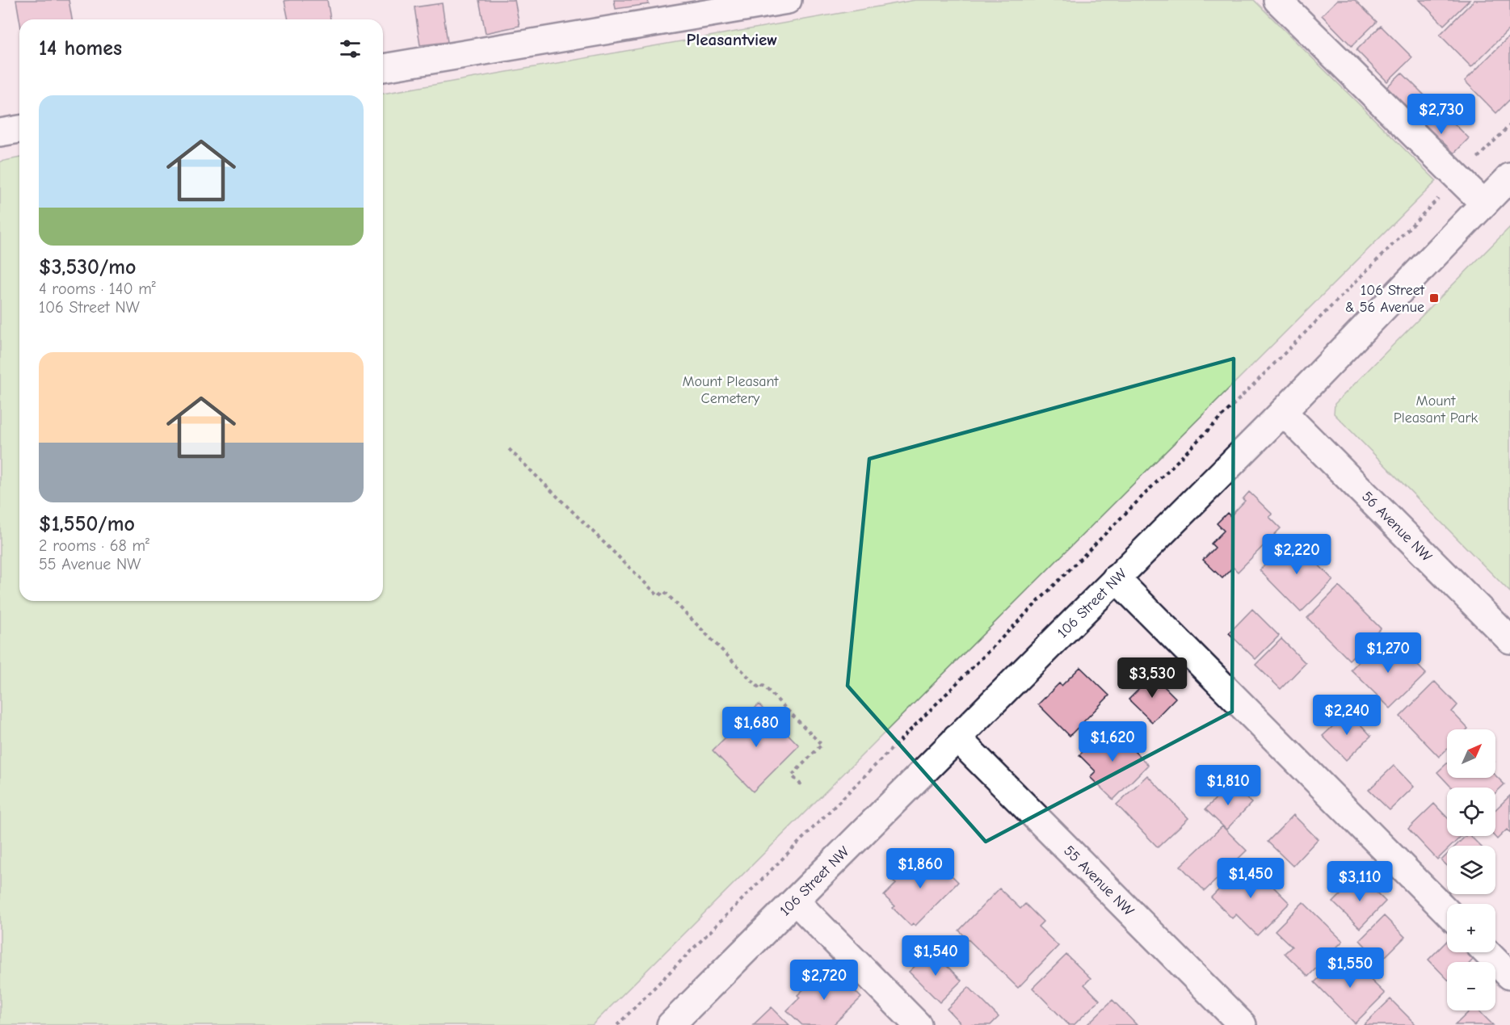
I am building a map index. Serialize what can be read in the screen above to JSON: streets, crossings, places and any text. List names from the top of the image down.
{
  "streets": {
    "street": ["56 Avenue NW", "106 Street NW", "55 Avenue NW"]
  },
  "crossings": [
    ["56 Avenue NW", "106 Street NW"],
    ["106 Street NW", "55 Avenue NW"]
  ],
  "districts": ["Pleasantview"],
  "parks": ["Mount Pleasant Cemetery", "Mount Pleasant Park"],
  "places": {
    "transit": ["106 Street & 56 Avenue"]
  },
  "north": "top right",
  "page": {
    "heading": "14 homes",
    "list": [
      {
        "name": "$3,530/mo",
        "note": "4 rooms · 140 m² · 106 Street NW"
      },
      {
        "name": "$1,550/mo",
        "note": "2 rooms · 68 m² · 55 Avenue NW"
      }
    ],
    "price": [
      "$2,730",
      "$2,220",
      "$1,270",
      "$3,530",
      "$2,240",
      "$1,680",
      "$1,620",
      "$1,810",
      "$1,860",
      "$1,450",
      "$3,110",
      "$1,540",
      "$1,550",
      "$2,720"
    ],
    "map_buttons": ["+", "−"]
  }
}
